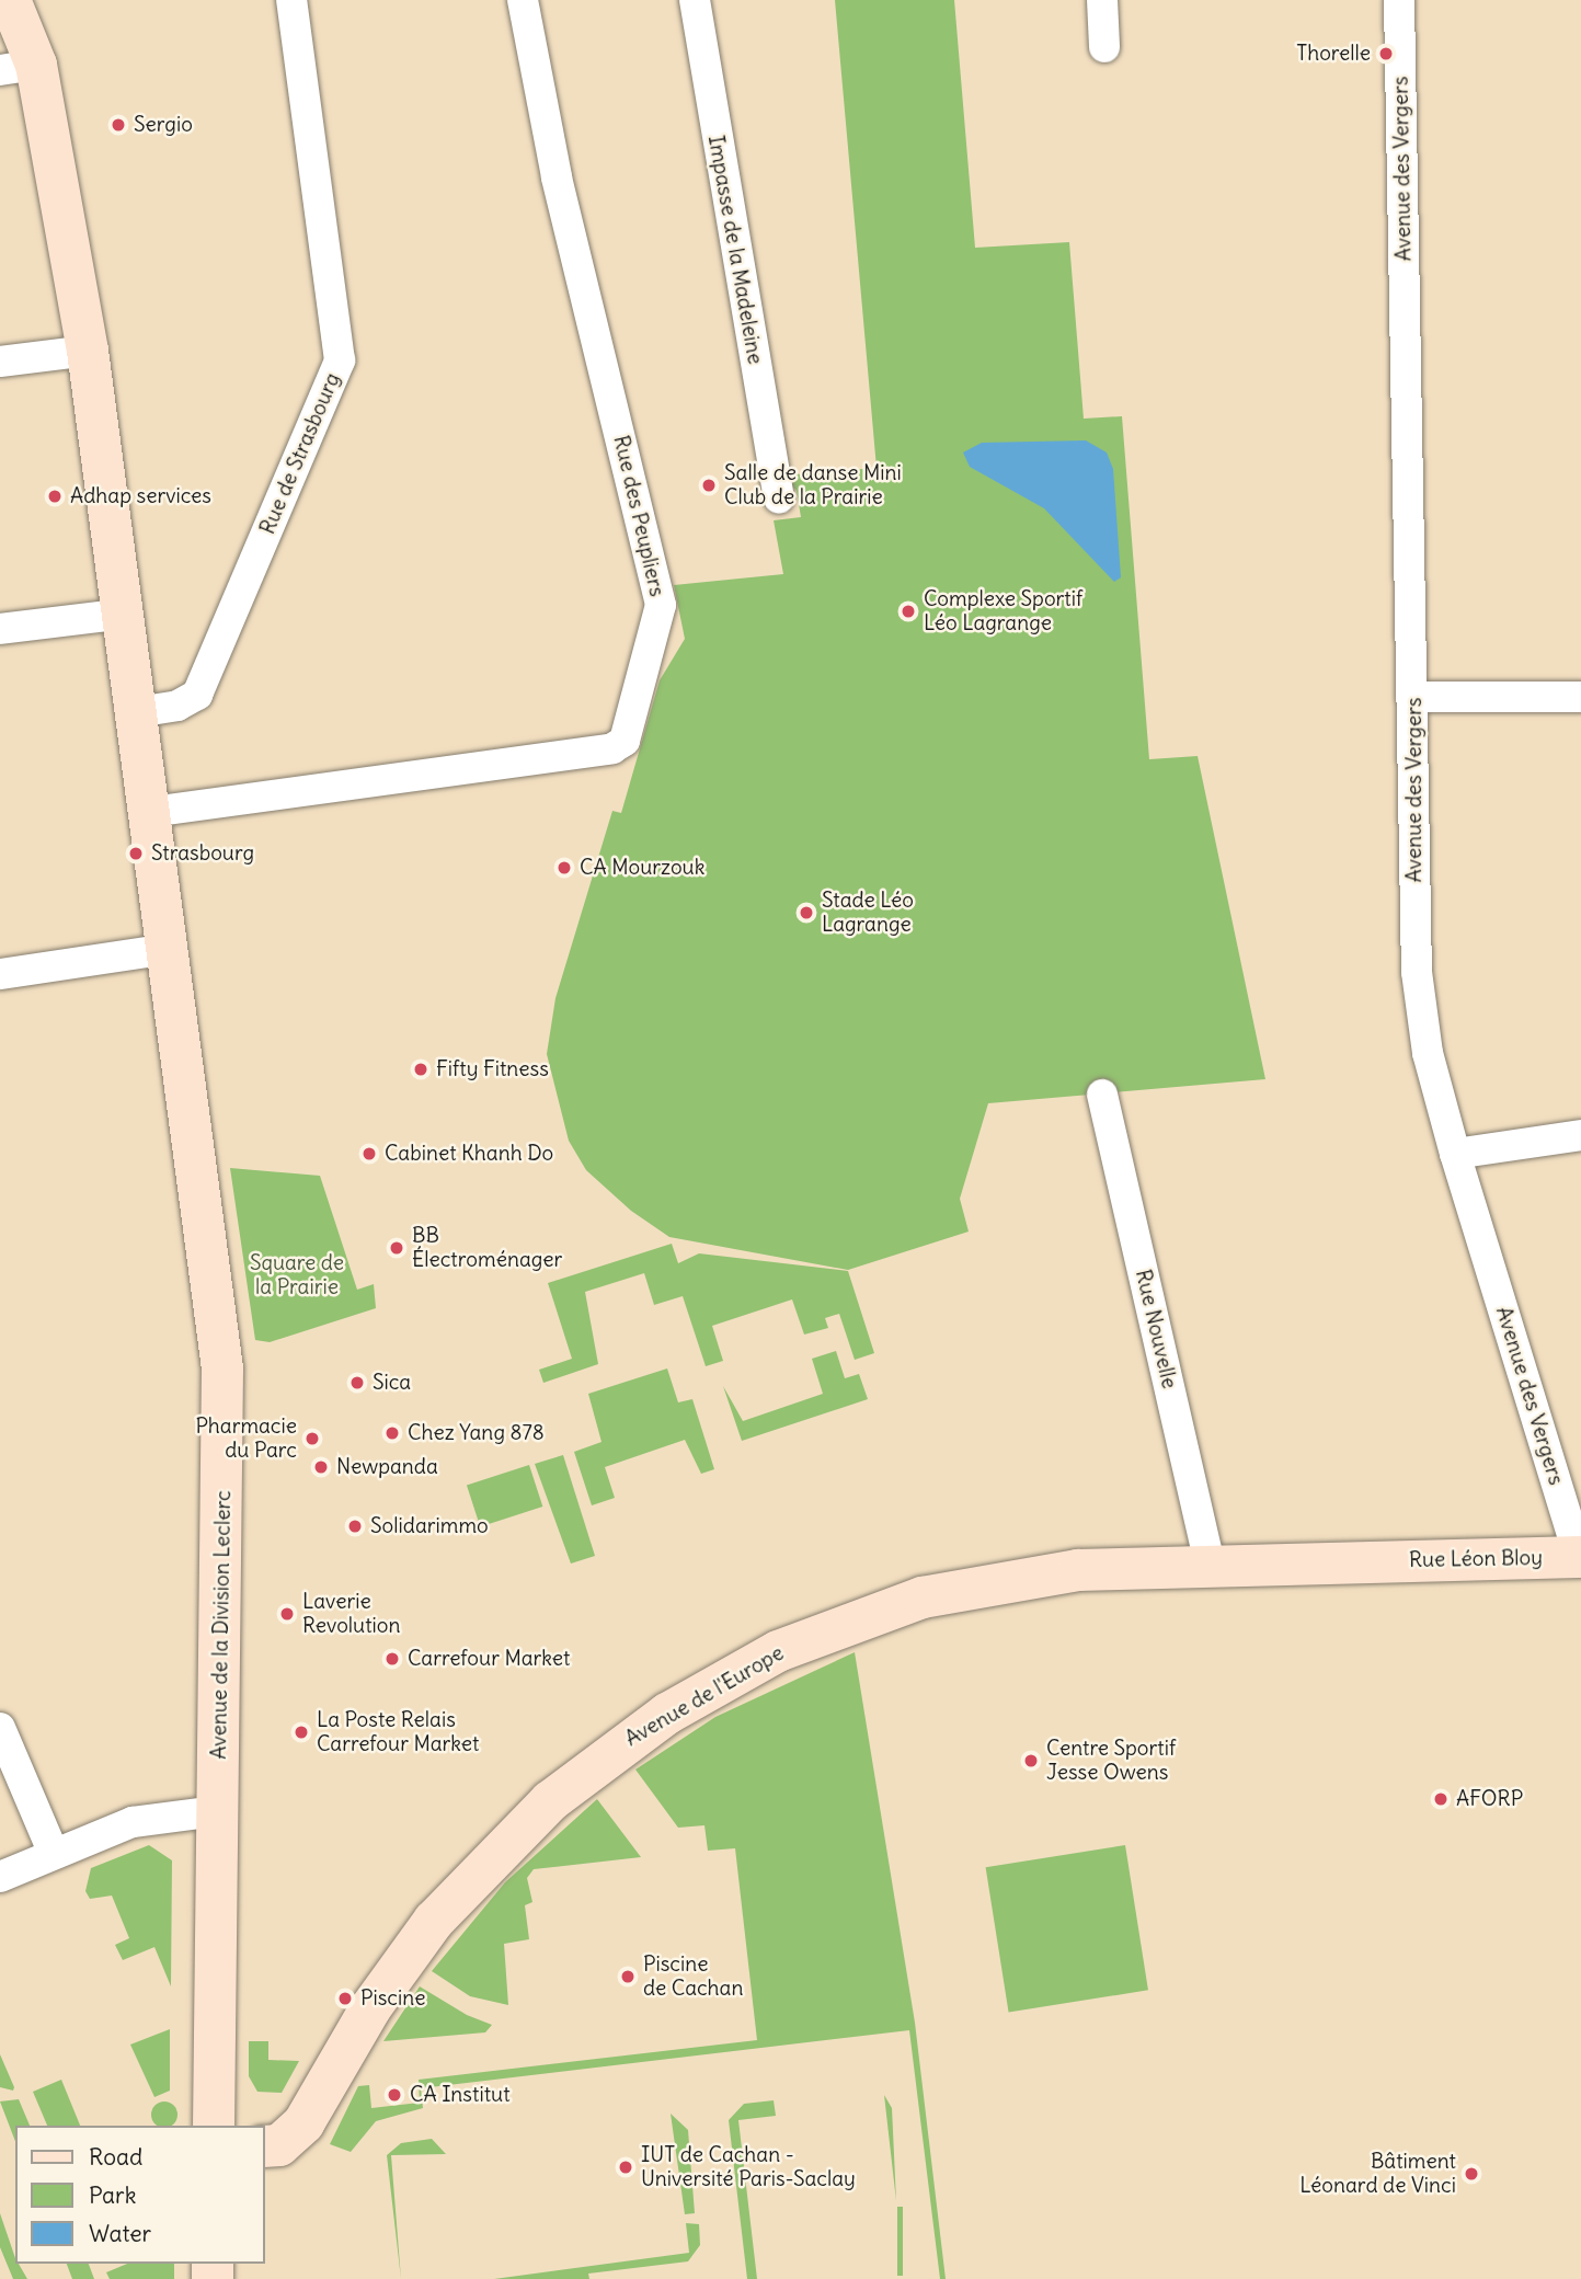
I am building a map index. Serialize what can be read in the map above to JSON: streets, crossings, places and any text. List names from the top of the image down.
{
  "streets": {
    "main road": ["Rue Léon Bloy", "Avenue de la Division Leclerc", "Avenue de l'Europe"],
    "street": [
      "Avenue des Vergers",
      "Impasse de la Madeleine",
      "Rue de Strasbourg",
      "Rue des Peupliers",
      "Rue Nouvelle"
    ]
  },
  "crossings": [
    ["Avenue des Vergers", "Rue Léon Bloy"],
    ["Rue de Strasbourg", "Avenue de la Division Leclerc"],
    ["Rue des Peupliers", "Avenue de la Division Leclerc"],
    ["Rue Nouvelle", "Avenue de l'Europe"],
    ["Rue Léon Bloy", "Avenue de l'Europe"]
  ],
  "parks": ["Square de la Prairie"],
  "places": [
    "Thorelle",
    "Sergio",
    "Salle de danse Mini Club de la Prairie",
    "Adhap services",
    "Complexe Sportif Léo Lagrange",
    "Strasbourg",
    "CA Mourzouk",
    "Stade Léo Lagrange",
    "Fifty Fitness",
    "Cabinet Khanh Do",
    "BB Électroménager",
    "Sica",
    "Chez Yang 878",
    "Pharmacie du Parc",
    "Newpanda",
    "Solidarimmo",
    "Laverie Revolution",
    "Carrefour Market",
    "La Poste Relais Carrefour Market",
    "Centre Sportif Jesse Owens",
    "AFORP",
    "Piscine de Cachan",
    "Piscine",
    "CA Institut",
    "IUT de Cachan - Université Paris-Saclay",
    "Bâtiment Léonard de Vinci"
  ],
  "legend": ["Road", "Park", "Water"]
}
